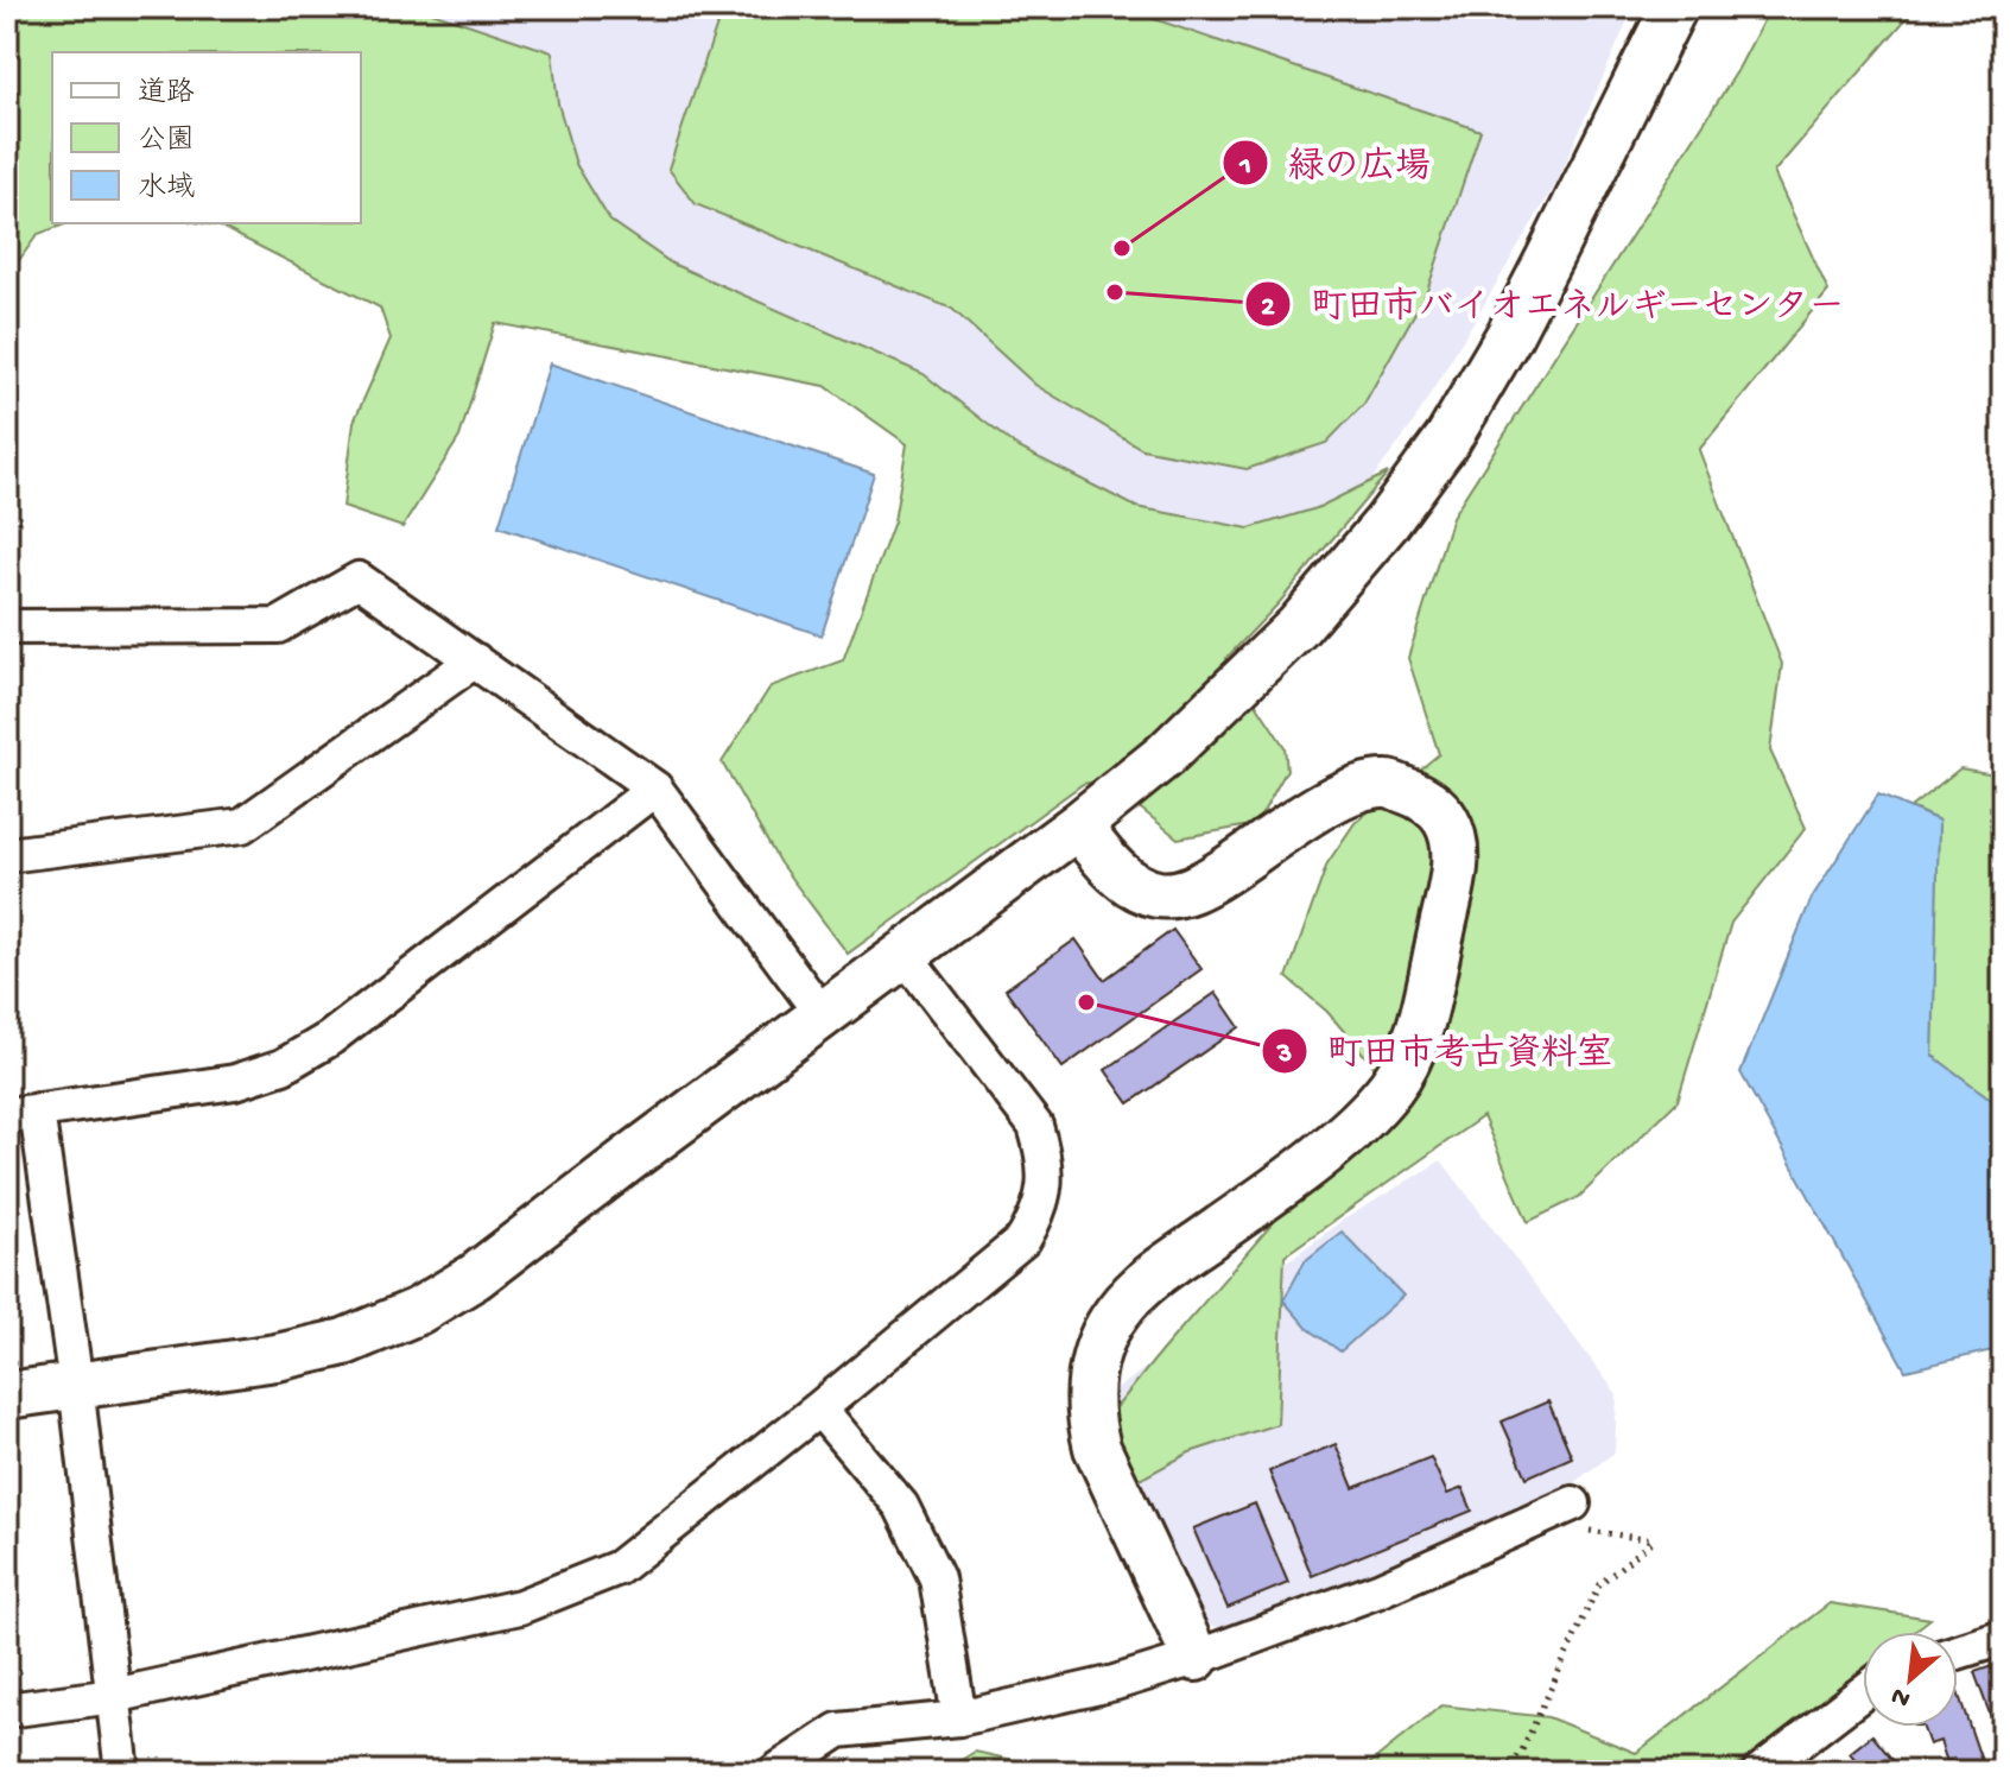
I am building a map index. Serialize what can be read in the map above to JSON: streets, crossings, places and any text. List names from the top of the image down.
{
  "places": ["緑の広場", "町田市バイオエネルギーセンター", "町田市考古資料室"],
  "legend": ["道路", "公園", "水域"],
  "north": "bottom left"
}
